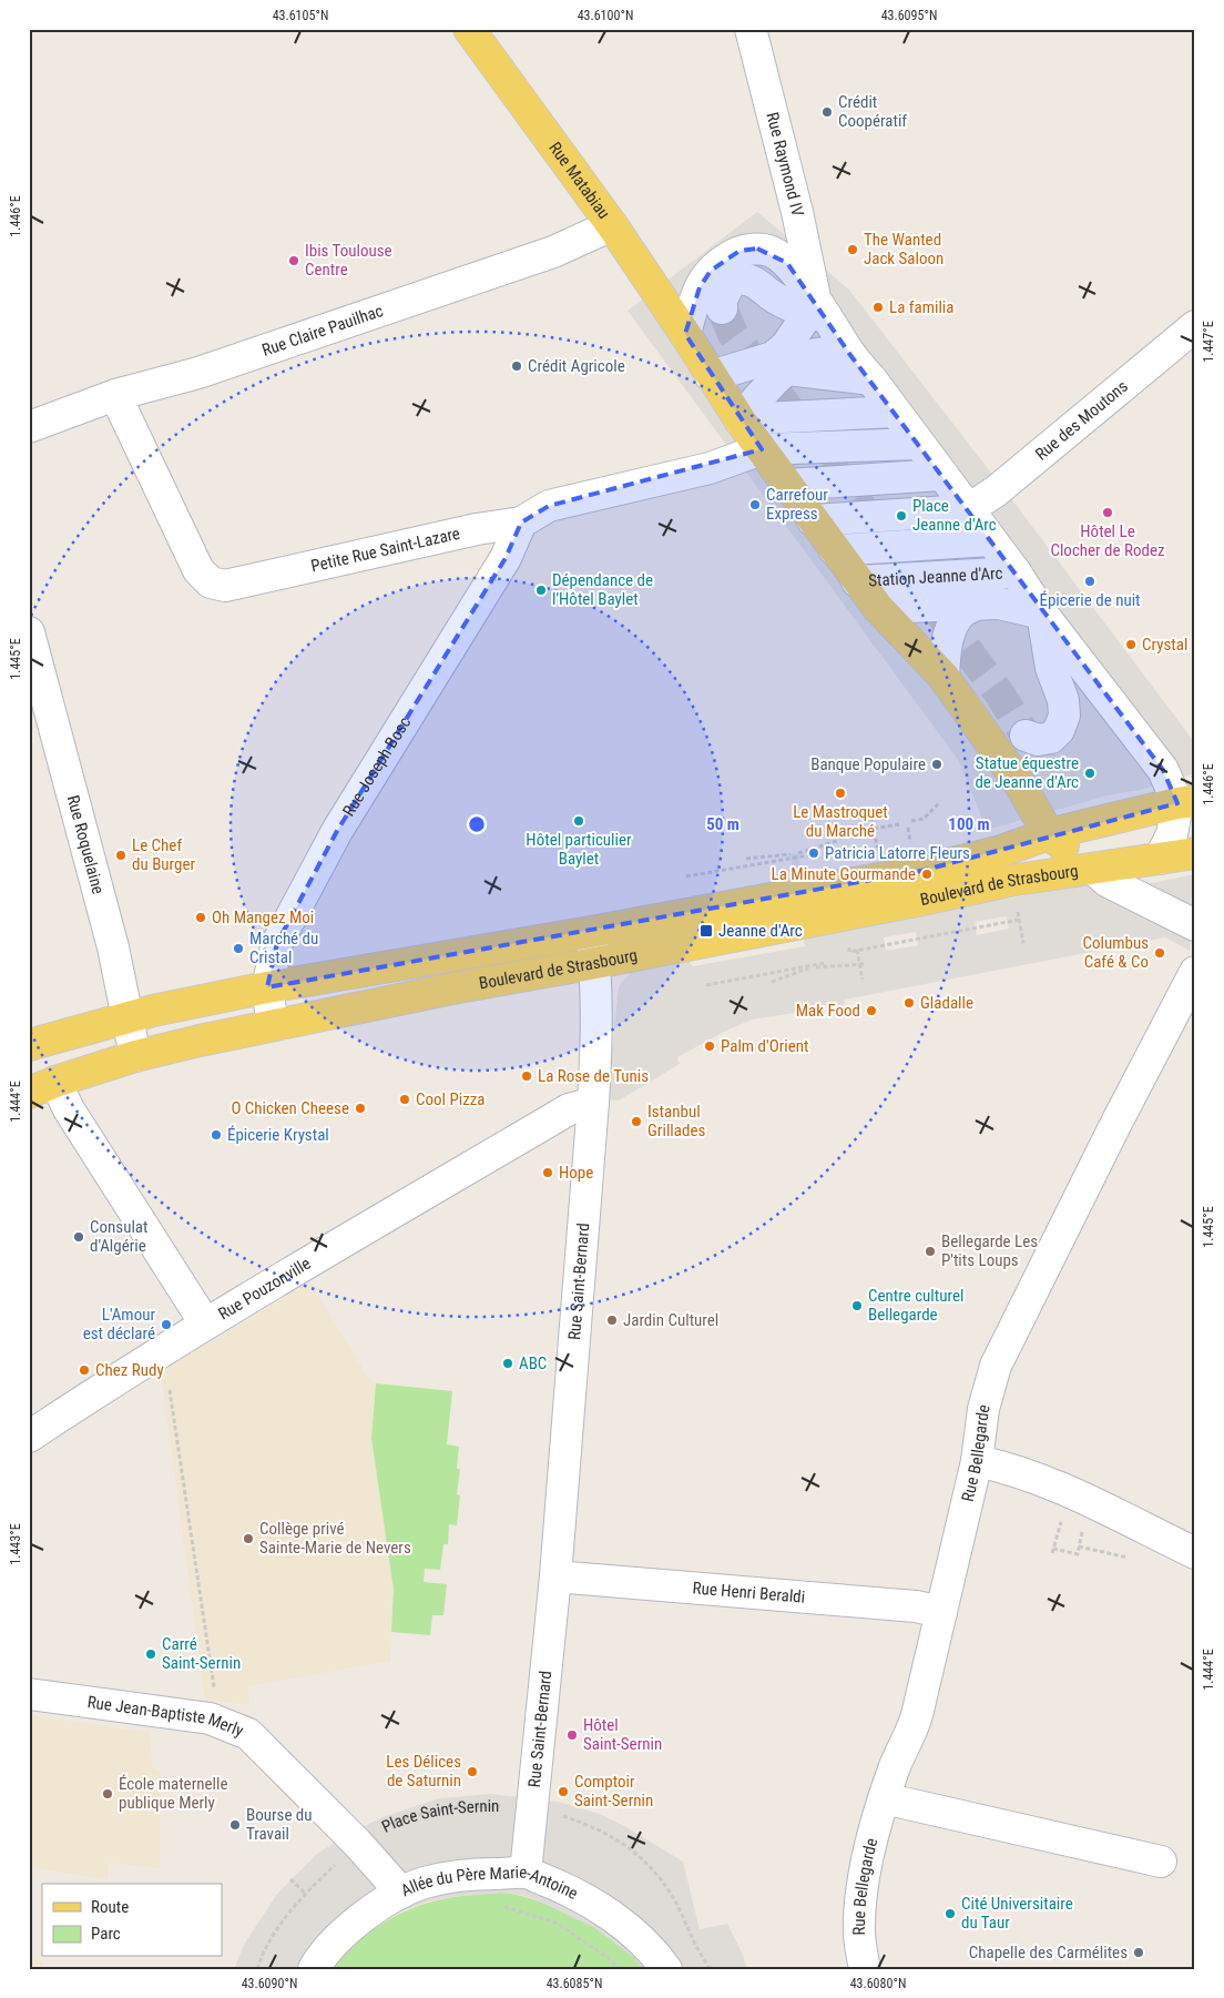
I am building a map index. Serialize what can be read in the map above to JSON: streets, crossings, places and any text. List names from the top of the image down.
{
  "streets": {
    "main road": ["Rue Matabiau", "Boulevard de Strasbourg"],
    "street": [
      "Rue Raymond IV",
      "Rue Claire Pauilhac",
      "Rue des Moutons",
      "Petite Rue Saint-Lazare",
      "Station Jeanne d'Arc",
      "Rue Joseph Bosc",
      "Rue Roquelaine",
      "Rue Saint-Bernard",
      "Rue Pouzonville",
      "Rue Bellegarde",
      "Rue Henri Beraldi",
      "Rue Jean-Baptiste Merly",
      "Place Saint-Sernin",
      "Allée du Père Marie-Antoine"
    ]
  },
  "crossings": [
    ["Rue Matabiau", "Rue Claire Pauilhac"],
    ["Rue Claire Pauilhac", "Petite Rue Saint-Lazare"],
    ["Petite Rue Saint-Lazare", "Rue Joseph Bosc"],
    ["Rue Joseph Bosc", "Boulevard de Strasbourg"],
    ["Rue Roquelaine", "Boulevard de Strasbourg"],
    ["Boulevard de Strasbourg", "Rue Saint-Bernard"],
    ["Rue Saint-Bernard", "Rue Pouzonville"],
    ["Rue Saint-Bernard", "Rue Henri Beraldi"],
    ["Rue Saint-Bernard", "Place Saint-Sernin"],
    ["Rue Bellegarde", "Rue Henri Beraldi"],
    ["Rue Jean-Baptiste Merly", "Place Saint-Sernin"],
    ["Place Saint-Sernin", "Allée du Père Marie-Antoine"]
  ],
  "places": {
    "other": [
      "Crédit Coopératif",
      "The Wanted Jack Saloon",
      "Ibis Toulouse Centre",
      "La familia",
      "Crédit Agricole",
      "Carrefour Express",
      "Hôtel Le Clocher de Rodez",
      "Place Jeanne d'Arc",
      "Épicerie de nuit",
      "Dépendance de l'Hôtel Baylet",
      "Crystal",
      "Banque Populaire",
      "Statue équestre de Jeanne d'Arc",
      "Le Mastroquet du Marché",
      "Hôtel particulier Baylet",
      "Patricia Latorre Fleurs",
      "Le Chef du Burger",
      "La Minute Gourmande",
      "Oh Mangez Moi",
      "Marché du Cristal",
      "Columbus Café & Co",
      "Gladalle",
      "Mak Food",
      "Palm d'Orient",
      "La Rose de Tunis",
      "Cool Pizza",
      "O Chicken Cheese",
      "Istanbul Grillades",
      "Épicerie Krystal",
      "Hope",
      "Consulat d'Algérie",
      "Bellegarde Les P'tits Loups",
      "Centre culturel Bellegarde",
      "Jardin Culturel",
      "L'Amour est déclaré",
      "ABC",
      "Chez Rudy",
      "Collège privé Sainte-Marie de Nevers",
      "Carré Saint-Sernin",
      "Hôtel Saint-Sernin",
      "Les Délices de Saturnin",
      "Comptoir Saint-Sernin",
      "École maternelle publique Merly",
      "Bourse du Travail",
      "Cité Universitaire du Taur",
      "Chapelle des Carmélites"
    ],
    "transit": ["Jeanne d'Arc"]
  },
  "legend": ["Route", "Parc"],
  "coordinates": [
    "43.6105°N",
    "43.6100°N",
    "43.6095°N",
    "1.446°E",
    "1.447°E",
    "1.445°E",
    "1.444°E",
    "1.443°E",
    "43.6090°N",
    "43.6085°N",
    "43.6080°N"
  ],
  "rings": ["50 m", "100 m"]
}
